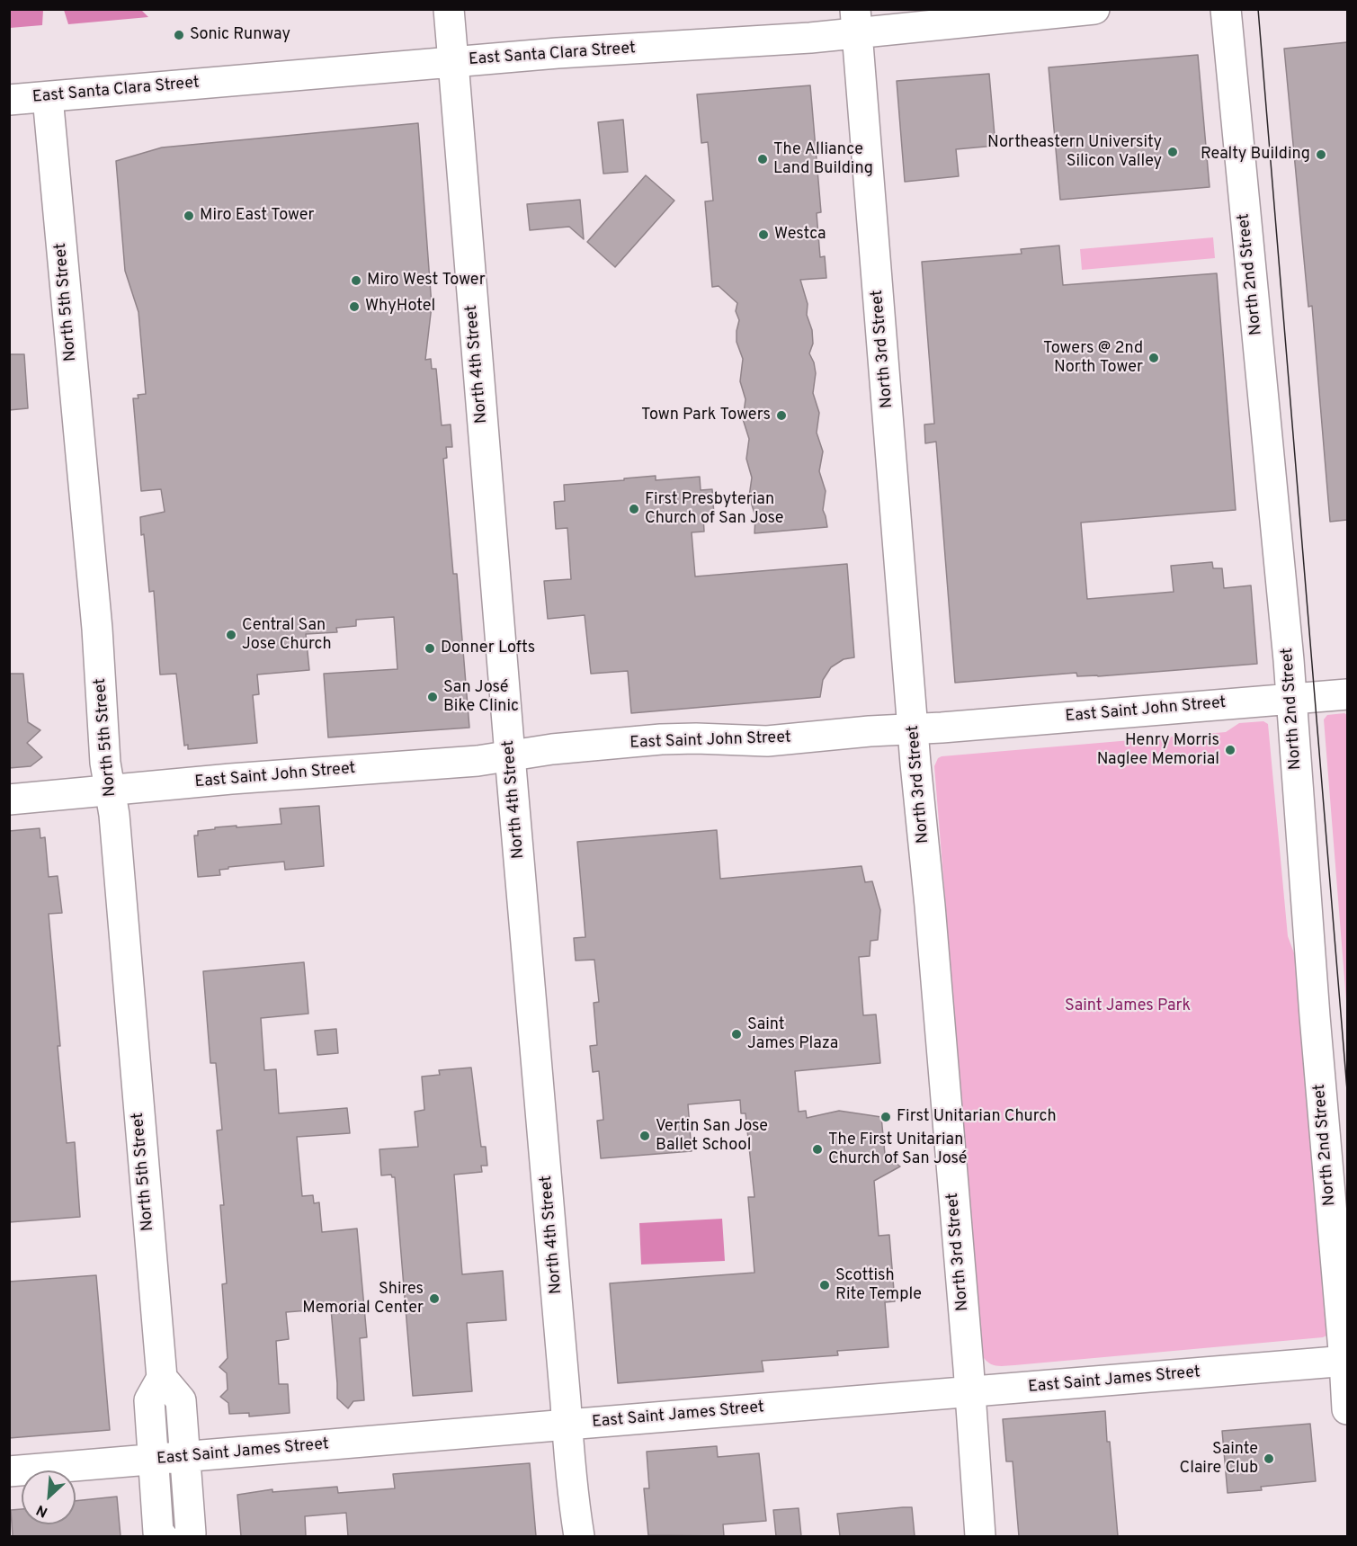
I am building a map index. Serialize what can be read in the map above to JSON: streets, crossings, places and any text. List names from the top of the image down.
{
  "streets": {
    "street": [
      "East Santa Clara Street",
      "North 2nd Street",
      "North 5th Street",
      "North 3rd Street",
      "North 4th Street",
      "East Saint John Street",
      "East Saint James Street"
    ]
  },
  "crossings": [
    ["East Santa Clara Street", "North 5th Street"],
    ["East Santa Clara Street", "North 3rd Street"],
    ["East Santa Clara Street", "North 4th Street"],
    ["North 2nd Street", "East Saint John Street"],
    ["North 2nd Street", "East Saint James Street"],
    ["North 5th Street", "East Saint John Street"],
    ["North 3rd Street", "East Saint John Street"],
    ["North 3rd Street", "East Saint James Street"],
    ["North 4th Street", "East Saint John Street"],
    ["North 4th Street", "East Saint James Street"]
  ],
  "parks": ["Saint James Park"],
  "places": [
    "Sonic Runway",
    "Northeastern University Silicon Valley",
    "Realty Building",
    "The Alliance Land Building",
    "Miro East Tower",
    "Westca",
    "Miro West Tower",
    "WhyHotel",
    "Towers @ 2nd North Tower",
    "Town Park Towers",
    "First Presbyterian Church of San Jose",
    "Central San Jose Church",
    "Donner Lofts",
    "San José Bike Clinic",
    "Henry Morris Naglee Memorial",
    "Saint James Plaza",
    "First Unitarian Church",
    "Vertin San Jose Ballet School",
    "The First Unitarian Church of San José",
    "Scottish Rite Temple",
    "Shires Memorial Center",
    "Sainte Claire Club"
  ],
  "north": "bottom left"
}
